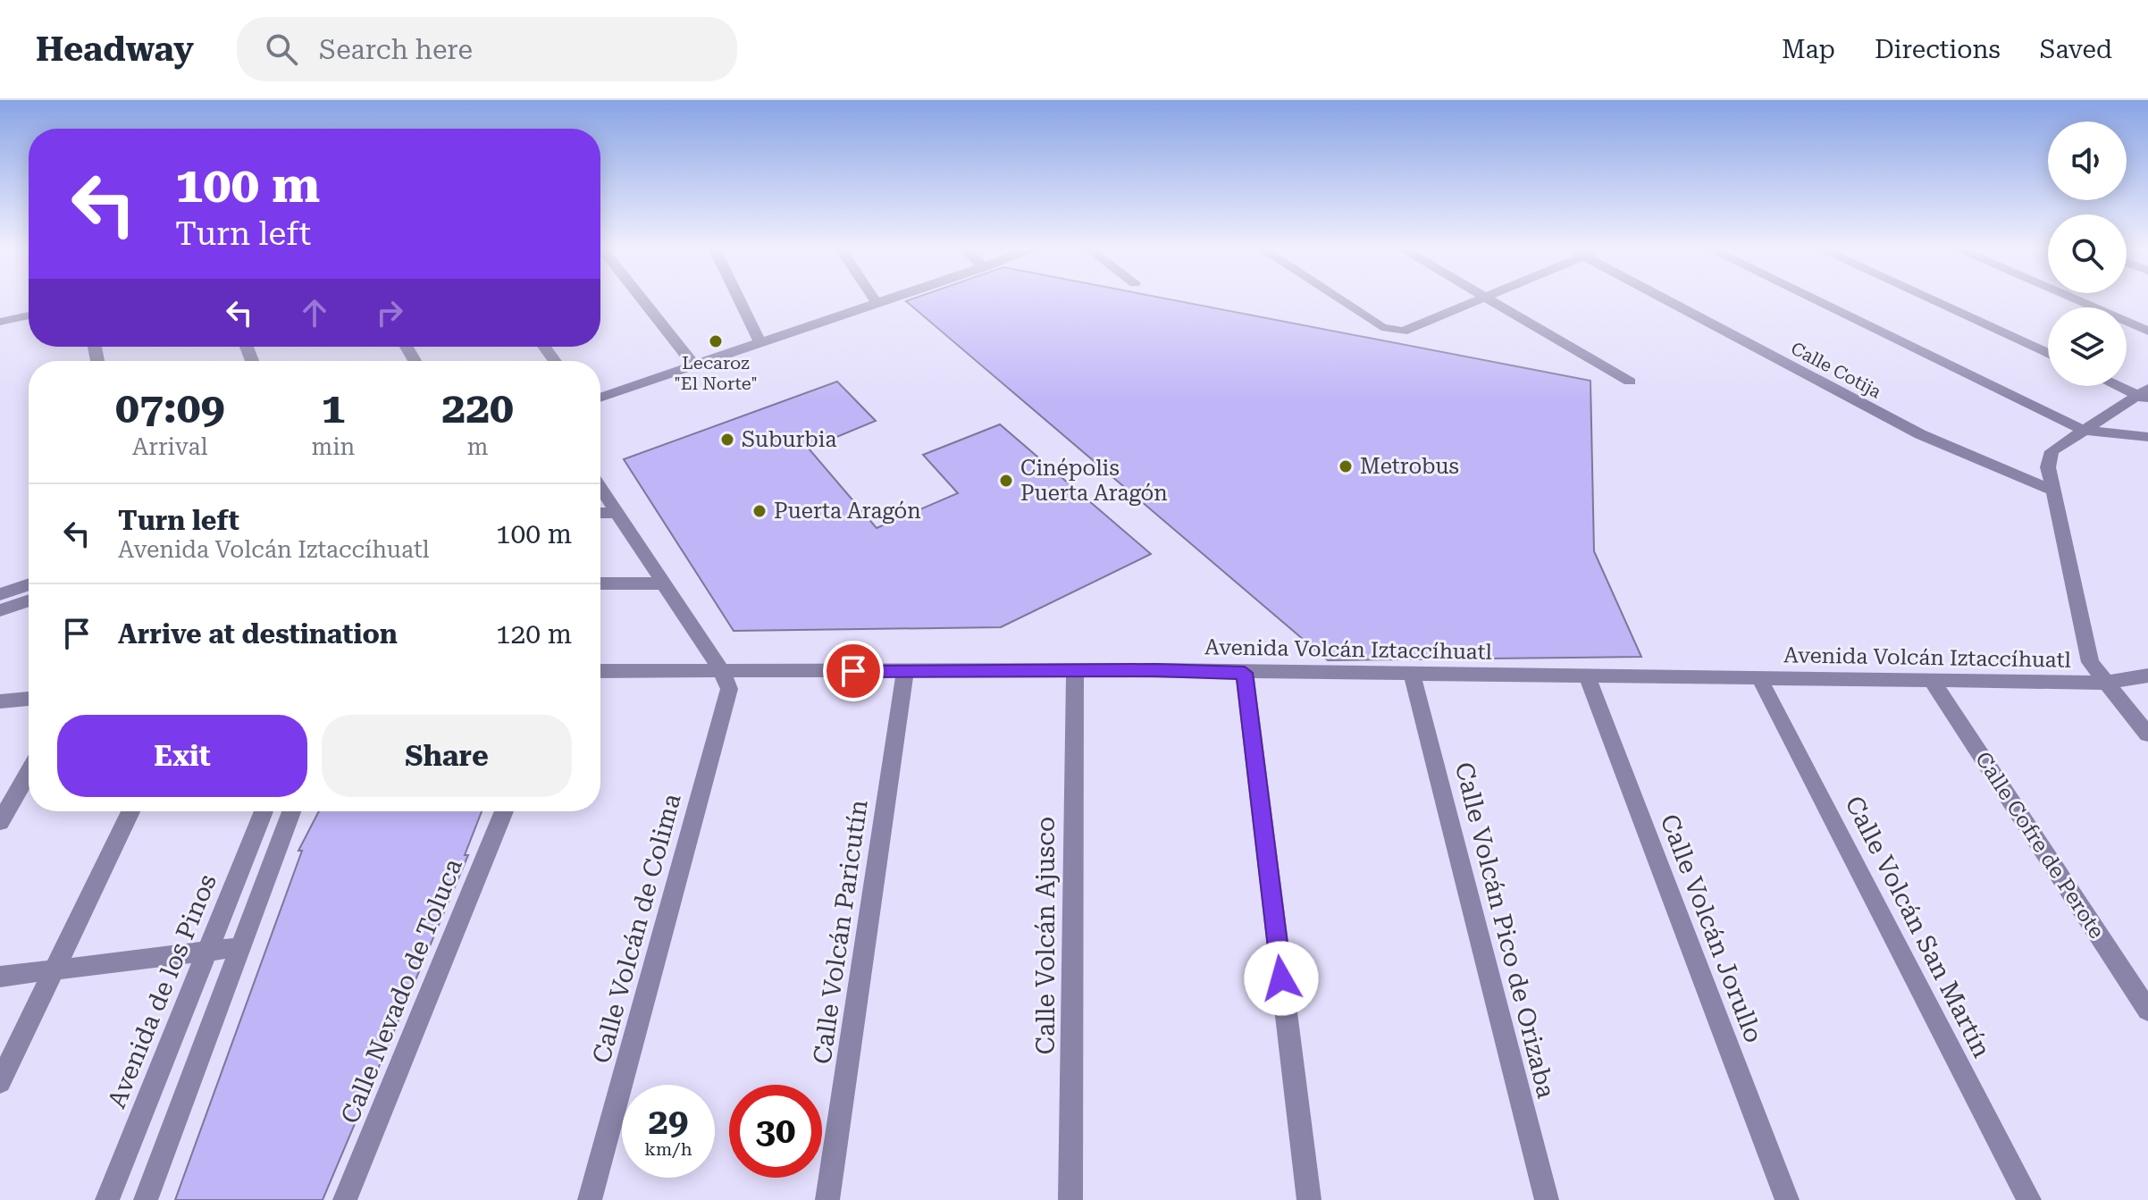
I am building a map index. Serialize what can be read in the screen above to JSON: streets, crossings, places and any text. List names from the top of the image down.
{
  "streets": {
    "street": [
      "Calle Cotija",
      "Avenida Volcán Iztaccíhuatl",
      "Calle Cofre de Perote",
      "Calle Volcán San Martín",
      "Calle Volcán de Colima",
      "Calle Volcán Jorullo",
      "Calle Volcán Pico de Orizaba",
      "Calle Volcán Paricutín",
      "Calle Volcán Ajusco",
      "Avenida de los Pinos",
      "Calle Nevado de Toluca"
    ]
  },
  "crossings": [
    ["Avenida Volcán Iztaccíhuatl", "Calle Cofre de Perote"],
    ["Avenida Volcán Iztaccíhuatl", "Calle Volcán San Martín"],
    ["Avenida Volcán Iztaccíhuatl", "Calle Volcán de Colima"],
    ["Avenida Volcán Iztaccíhuatl", "Calle Volcán Jorullo"],
    ["Avenida Volcán Iztaccíhuatl", "Calle Volcán Pico de Orizaba"],
    ["Avenida Volcán Iztaccíhuatl", "Calle Volcán Paricutín"],
    ["Avenida Volcán Iztaccíhuatl", "Calle Volcán Ajusco"]
  ],
  "places": [
    "Lecaroz \"El Norte\"",
    "Suburbia",
    "Metrobus",
    "Cinépolis Puerta Aragón",
    "Puerta Aragón"
  ],
  "page": {
    "header": "Headway",
    "search": "Search here",
    "nav": ["Map", "Directions", "Saved"],
    "turn": ["100 m", "Turn left"],
    "eta": [
      "07:09",
      "Arrival",
      "1",
      "min",
      "220",
      "m"
    ],
    "list": [
      {
        "name": "Turn left",
        "note": "Avenida Volcán Iztaccíhuatl",
        "value": "100 m"
      },
      {
        "name": "Arrive at destination",
        "value": "120 m"
      }
    ],
    "buttons": ["Exit", "Share"],
    "speed": "29 km/h",
    "limit": "30"
  }
}
